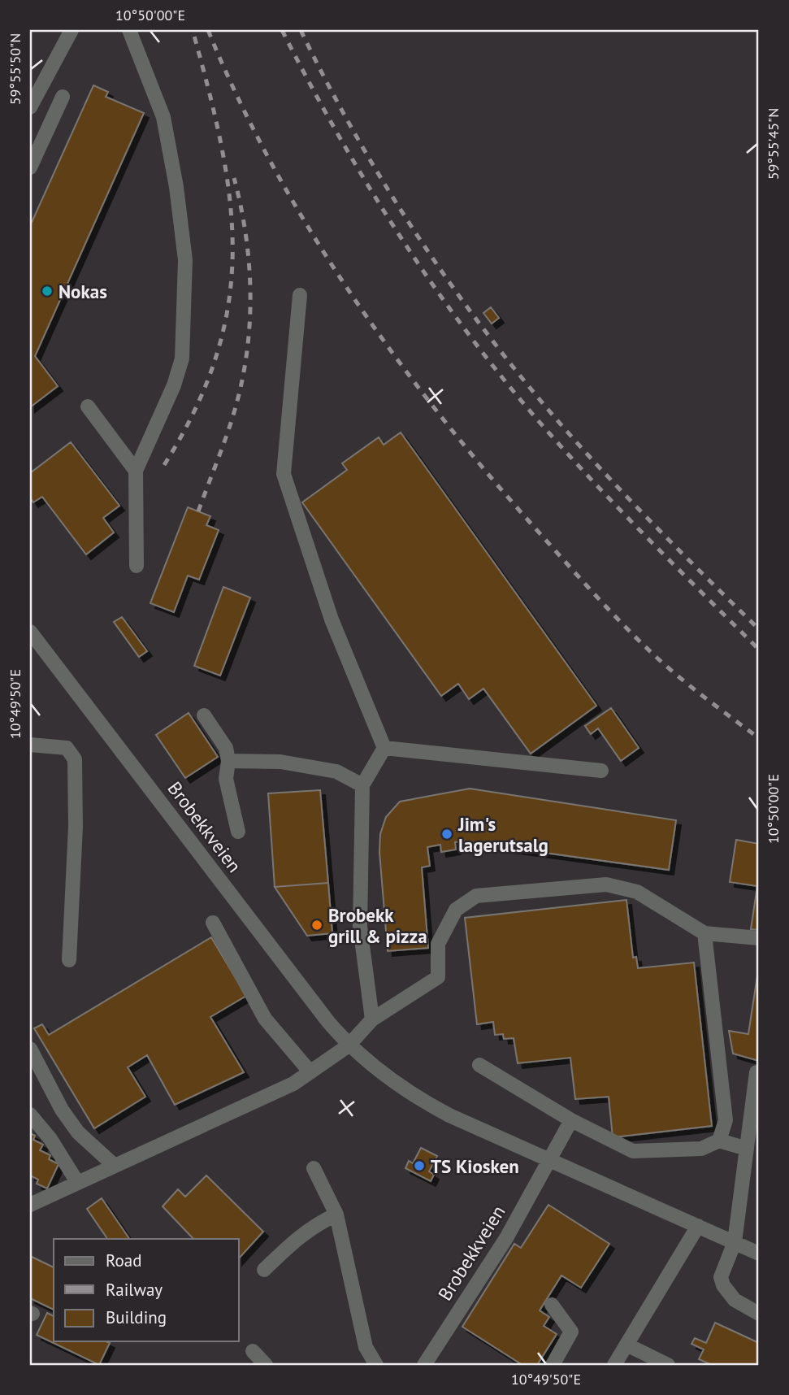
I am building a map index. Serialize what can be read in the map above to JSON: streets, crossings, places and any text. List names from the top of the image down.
{
  "streets": {
    "street": ["Brobekkveien"]
  },
  "places": [
    "Nokas",
    "Jim's lagerutsalg",
    "Brobekk grill & pizza",
    "TS Kiosken"
  ],
  "legend": ["Road", "Railway", "Building"],
  "coordinates": [
    "10°50'00\"E",
    "59°55'50\"N",
    "59°55'45\"N",
    "10°49'50\"E"
  ]
}
